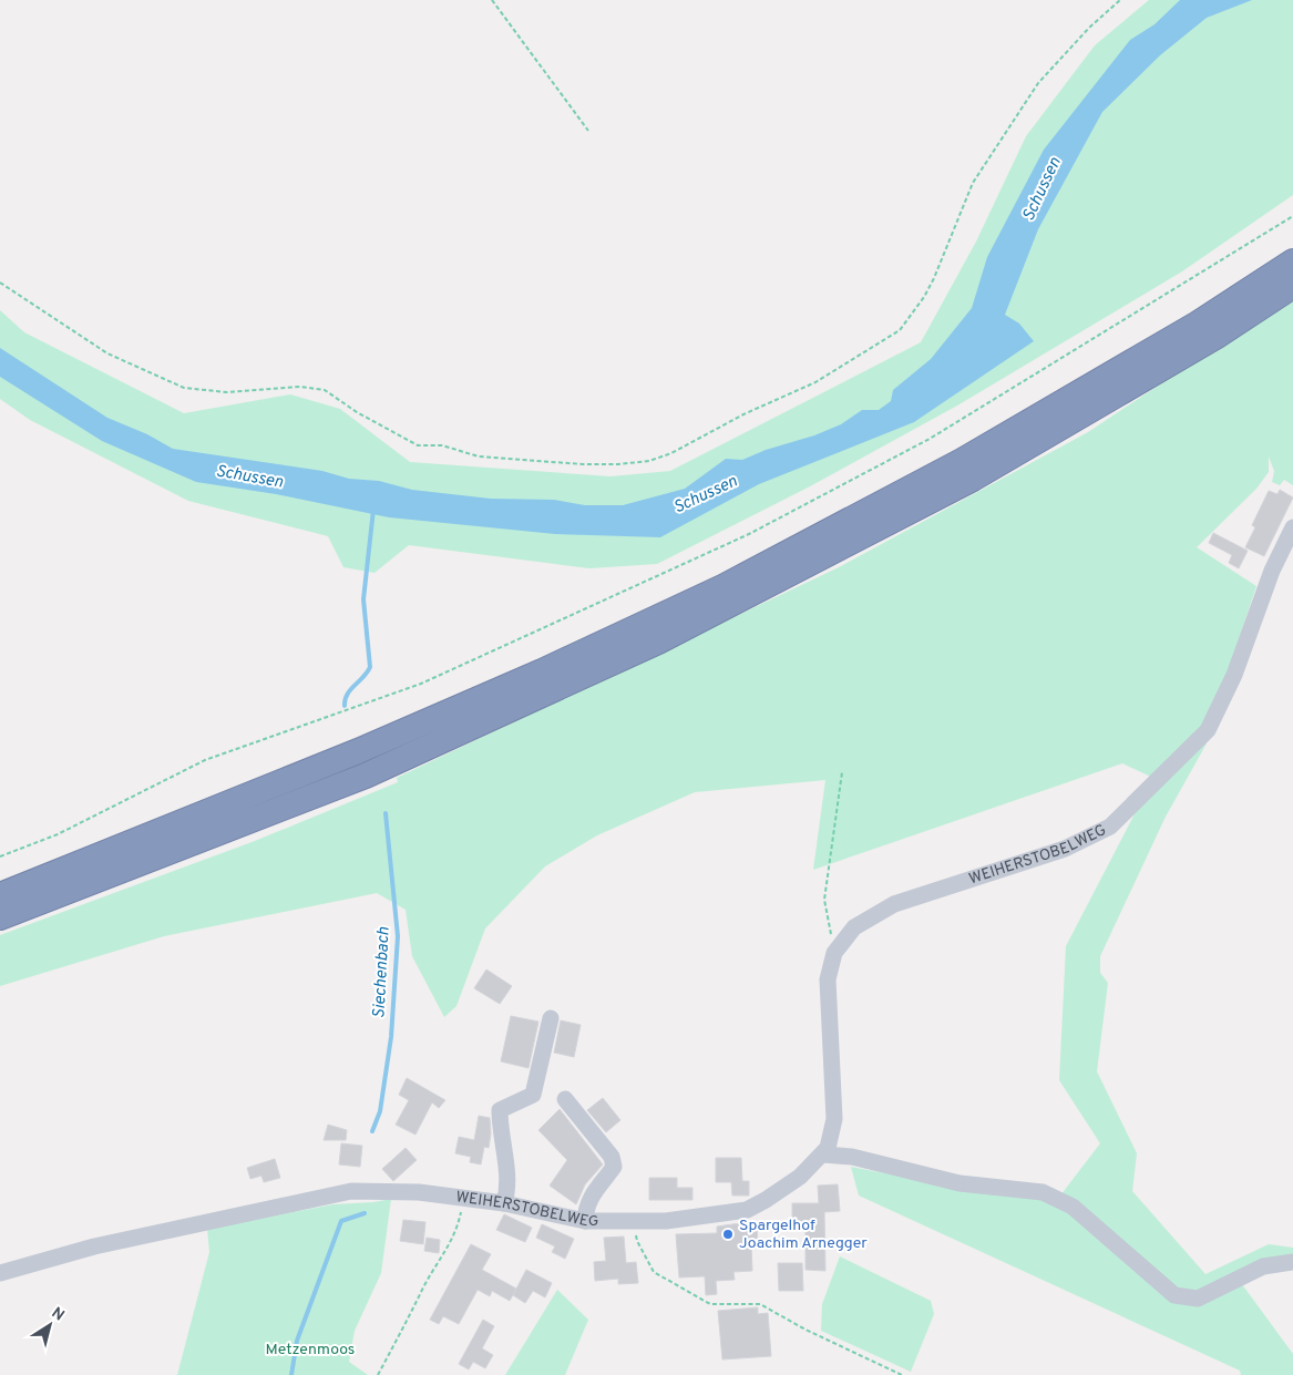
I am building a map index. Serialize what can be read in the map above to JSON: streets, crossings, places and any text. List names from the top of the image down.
{
  "streets": {
    "street": ["WEIHERSTOBELWEG"]
  },
  "water": ["Schussen", "Siechenbach"],
  "parks": ["Metzenmoos"],
  "places": ["Spargelhof Joachim Arnegger"],
  "north": "top right"
}
